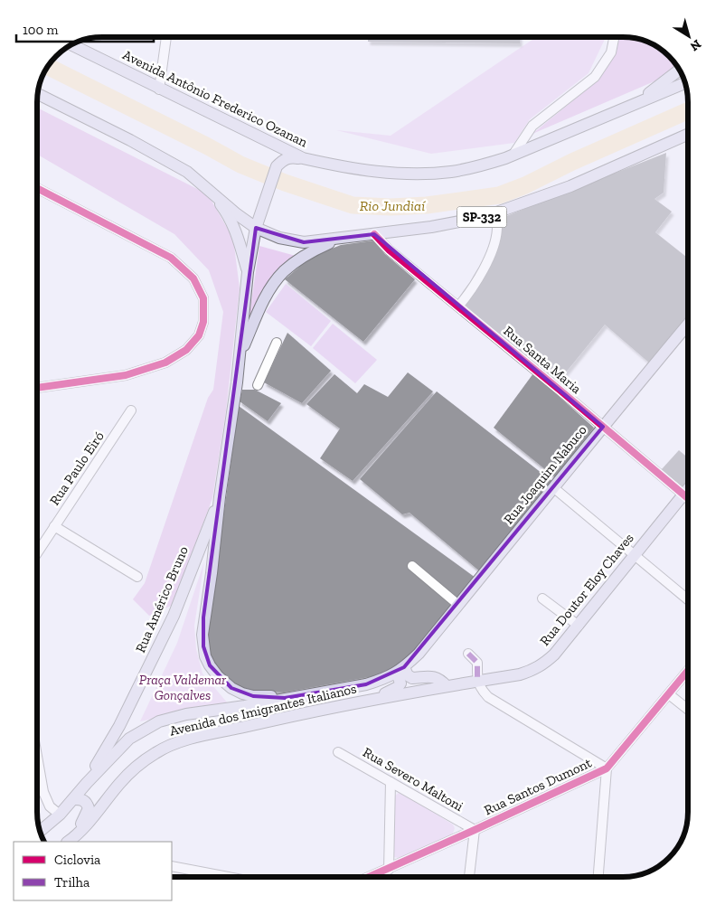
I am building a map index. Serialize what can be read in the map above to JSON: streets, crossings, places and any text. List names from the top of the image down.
{
  "streets": {
    "main road": [
      "Avenida Antônio Frederico Ozanan",
      "SP-332",
      "Rua Joaquim Nabuco",
      "Rua Doutor Eloy Chaves",
      "Rua Américo Bruno",
      "Avenida dos Imigrantes Italianos"
    ],
    "street": [
      "Rua Santa Maria",
      "Rua Paulo Eiró",
      "Rua Severo Maltoni",
      "Rua Santos Dumont"
    ]
  },
  "crossings": [
    ["SP-332", "Rua Santa Maria"],
    ["Rua Santa Maria", "Rua Joaquim Nabuco"],
    ["Rua Santa Maria", "Rua Doutor Eloy Chaves"],
    ["Rua Joaquim Nabuco", "Avenida dos Imigrantes Italianos"],
    ["Rua Doutor Eloy Chaves", "Avenida dos Imigrantes Italianos"],
    ["Rua Américo Bruno", "Avenida dos Imigrantes Italianos"],
    ["Rua Severo Maltoni", "Rua Santos Dumont"]
  ],
  "water": ["Rio Jundiaí"],
  "parks": ["Praça Valdemar Gonçalves"],
  "legend": ["Ciclovia", "Trilha"],
  "scale_bar": "100 m",
  "north": "bottom right"
}
